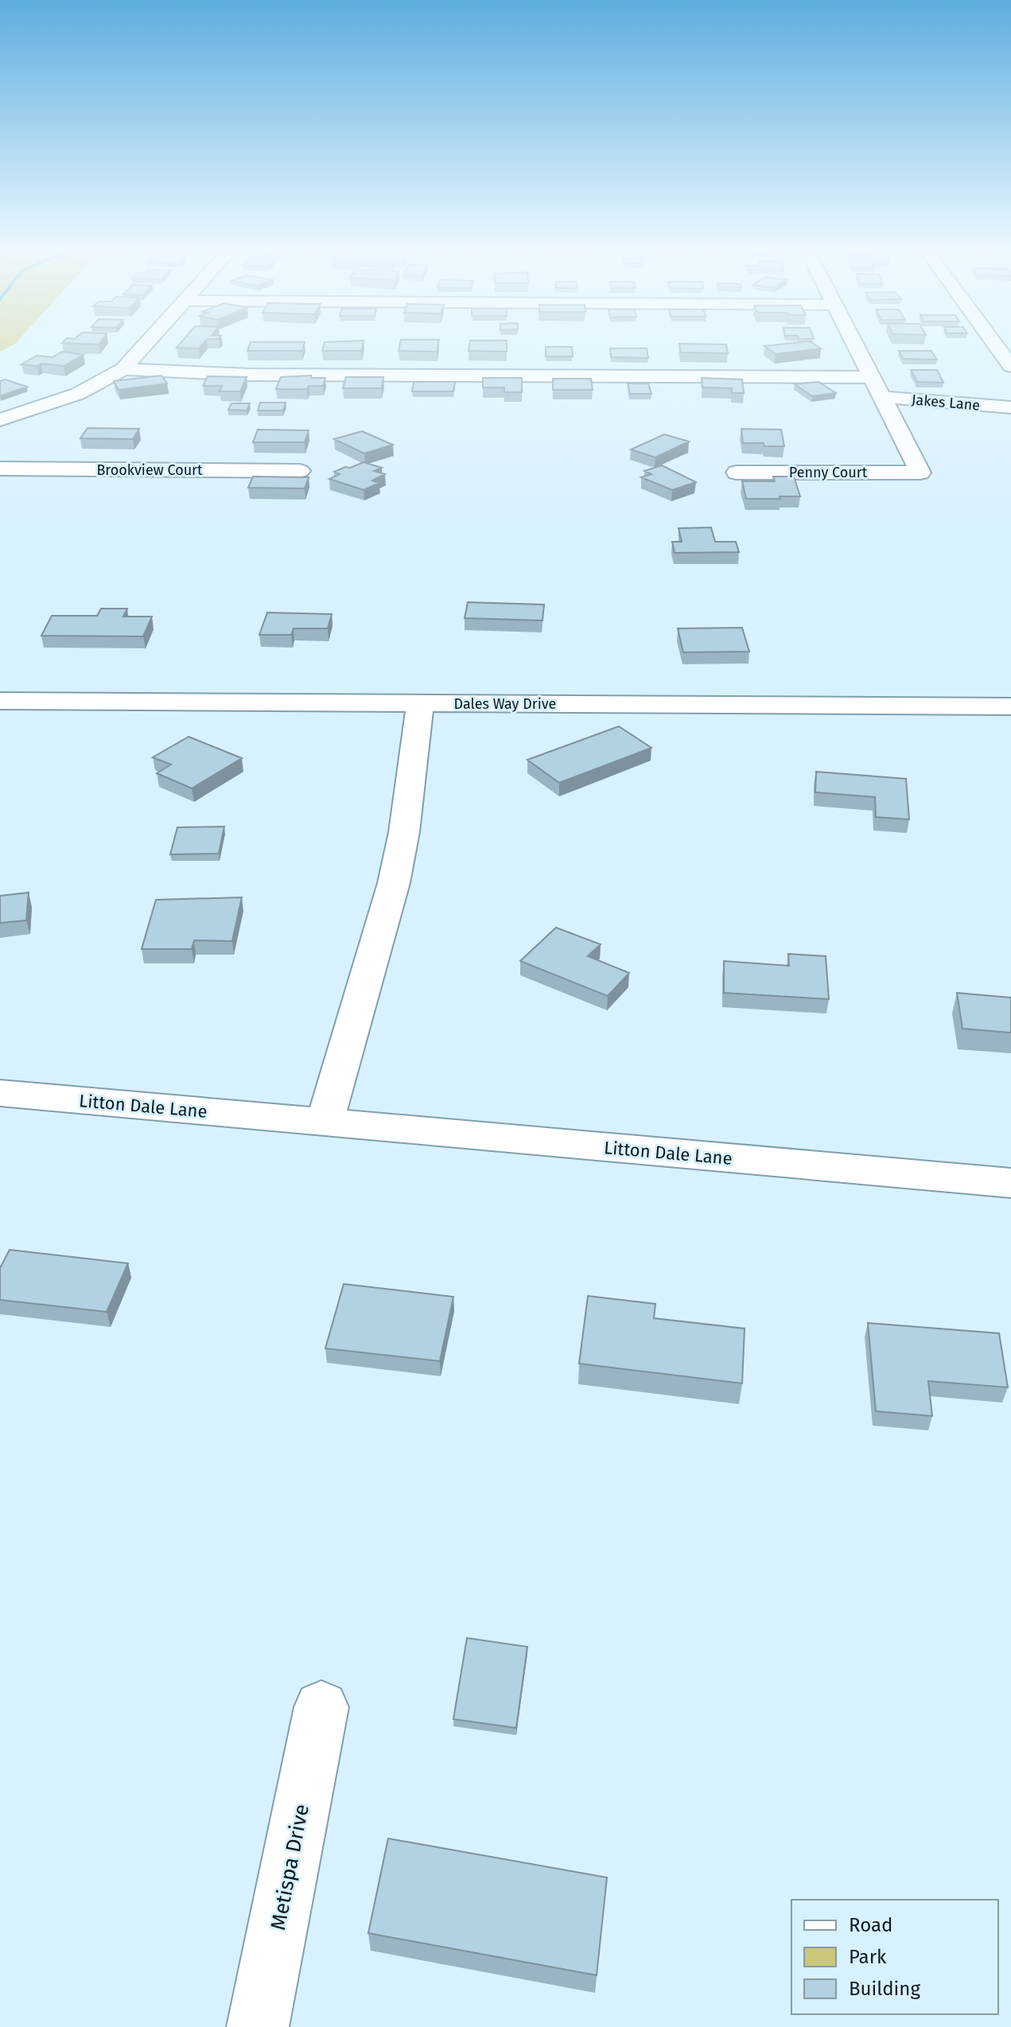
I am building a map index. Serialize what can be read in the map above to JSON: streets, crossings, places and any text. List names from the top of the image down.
{
  "streets": {
    "street": [
      "Jakes Lane",
      "Brookview Court",
      "Penny Court",
      "Dales Way Drive",
      "Litton Dale Lane",
      "Metispa Drive"
    ]
  },
  "crossings": [
    ["Jakes Lane", "Penny Court"]
  ],
  "legend": ["Road", "Park", "Building"]
}
